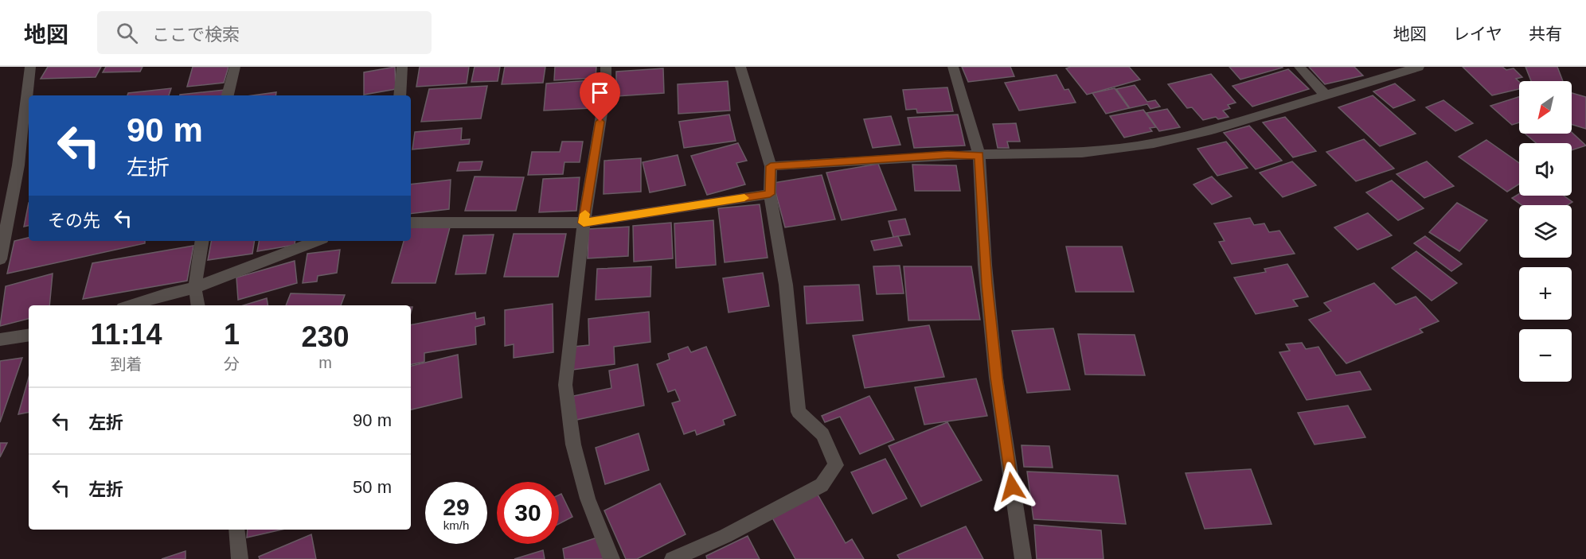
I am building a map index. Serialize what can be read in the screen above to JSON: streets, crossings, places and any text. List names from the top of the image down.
{
  "north": "bottom left",
  "page": {
    "header": "地図",
    "search": "ここで検索",
    "nav": ["地図", "レイヤ", "共有"],
    "map_buttons": ["+", "−"],
    "turn": ["90 m", "左折"],
    "then": "その先",
    "eta": [
      "11:14",
      "到着",
      "1",
      "分",
      "230",
      "m"
    ],
    "list": [
      {
        "name": "左折",
        "value": "90 m"
      },
      {
        "name": "左折",
        "value": "50 m"
      }
    ],
    "speed": "29 km/h",
    "limit": "30"
  }
}
